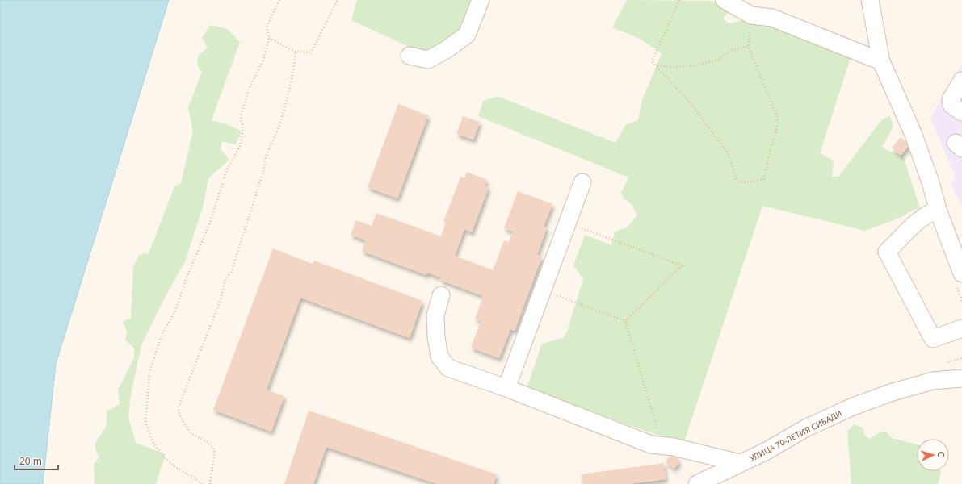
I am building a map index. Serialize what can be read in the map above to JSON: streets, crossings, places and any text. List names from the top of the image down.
{
  "streets": {
    "street": ["УЛИЦА 70-ЛЕТИЯ СИБАДИ"]
  },
  "scale_bar": "20 m",
  "north": "right"
}
